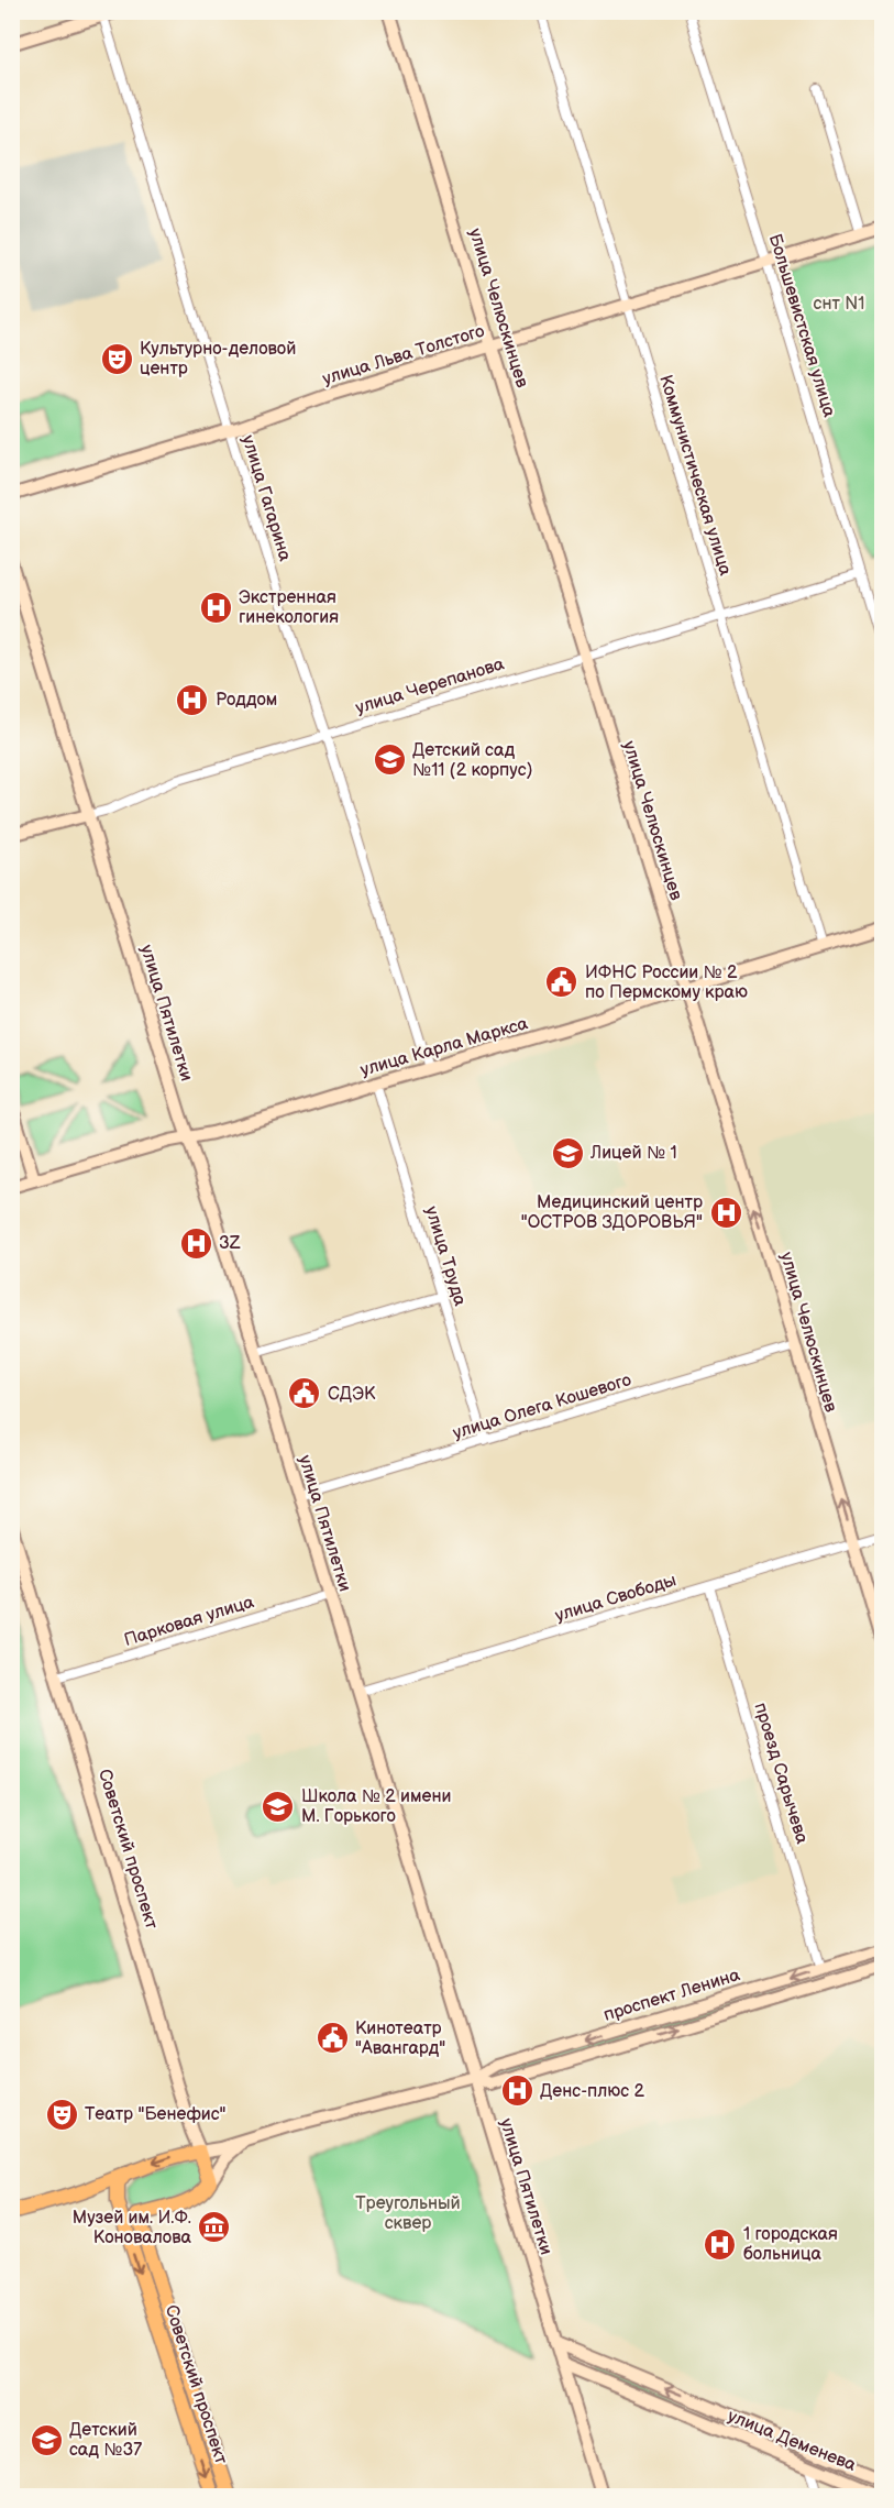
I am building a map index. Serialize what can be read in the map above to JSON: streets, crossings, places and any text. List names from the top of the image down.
{
  "streets": {
    "main road": [
      "улица Челюскинцев",
      "улица Льва Толстого",
      "улица Черепанова",
      "улица Пятилетки",
      "улица Карла Маркса",
      "Советский проспект",
      "проспект Ленина",
      "улица Деменева"
    ],
    "street": [
      "Большевистская улица",
      "Коммунистическая улица",
      "улица Гагарина",
      "улица Труда",
      "улица Олега Кошевого",
      "улица Свободы",
      "Парковая улица",
      "проезд Сарычева"
    ]
  },
  "crossings": [
    ["улица Челюскинцев", "улица Льва Толстого"],
    ["улица Челюскинцев", "улица Черепанова"],
    ["улица Челюскинцев", "улица Карла Маркса"],
    ["улица Челюскинцев", "улица Олега Кошевого"],
    ["улица Челюскинцев", "улица Свободы"],
    ["Большевистская улица", "улица Льва Толстого"],
    ["Большевистская улица", "улица Черепанова"],
    ["улица Льва Толстого", "Коммунистическая улица"],
    ["улица Льва Толстого", "улица Гагарина"],
    ["Коммунистическая улица", "улица Черепанова"],
    ["Коммунистическая улица", "улица Карла Маркса"],
    ["улица Гагарина", "улица Черепанова"],
    ["улица Гагарина", "улица Карла Маркса"],
    ["улица Черепанова", "улица Пятилетки"],
    ["улица Пятилетки", "улица Карла Маркса"],
    ["улица Пятилетки", "улица Олега Кошевого"],
    ["улица Пятилетки", "улица Свободы"],
    ["улица Пятилетки", "Парковая улица"],
    ["улица Пятилетки", "проспект Ленина"],
    ["улица Пятилетки", "улица Деменева"],
    ["улица Карла Маркса", "улица Труда"],
    ["улица Труда", "улица Олега Кошевого"],
    ["улица Свободы", "проезд Сарычева"],
    ["Парковая улица", "Советский проспект"],
    ["проезд Сарычева", "проспект Ленина"],
    ["Советский проспект", "проспект Ленина"]
  ],
  "parks": ["снт N1", "Треугольный сквер"],
  "places": {
    "theatre": ["Культурно-деловой центр", "Театр \"Бенефис\""],
    "hospital": [
      "Экстренная гинекология",
      "Роддом",
      "Медицинский центр \"ОСТРОВ ЗДОРОВЬЯ\"",
      "3Z",
      "Денс-плюс 2",
      "1 городская больница"
    ],
    "school or university": [
      "Детский сад №11 (2 корпус)",
      "Лицей № 1",
      "Школа № 2 имени М. Горького",
      "Детский сад №37"
    ],
    "public building": ["ИФНС России № 2 по Пермскому краю", "СДЭК", "Кинотеатр \"Авангард\""],
    "museum": ["Музей им. И.Ф. Коновалова"]
  }
}
